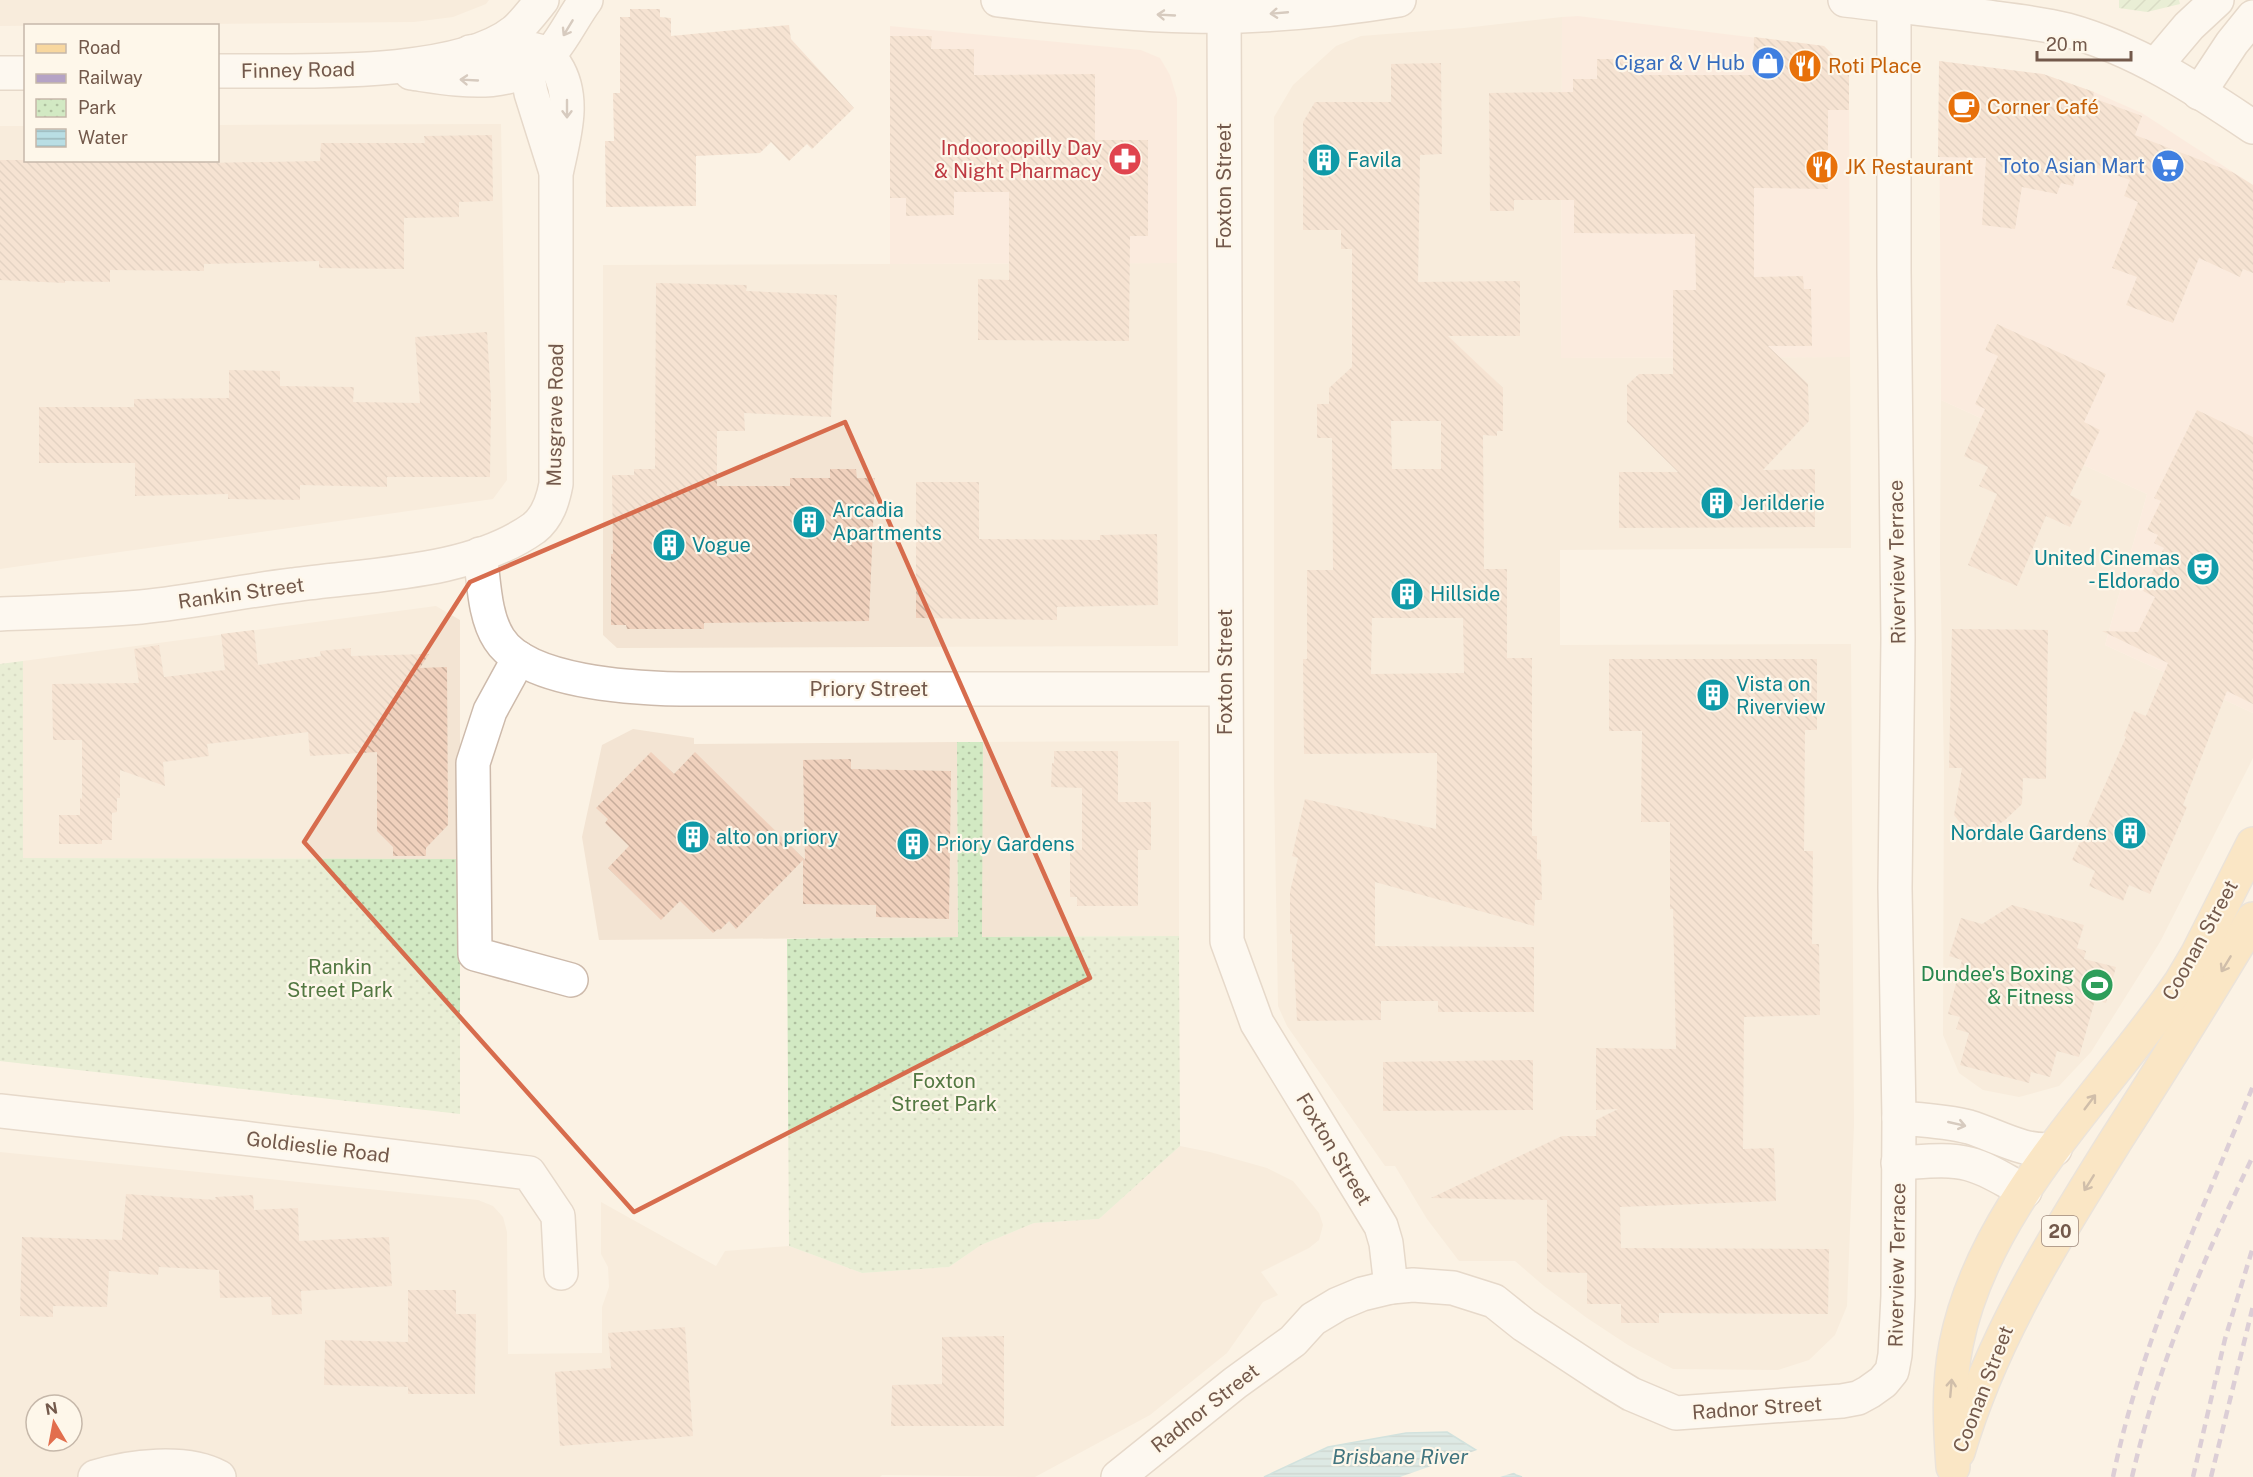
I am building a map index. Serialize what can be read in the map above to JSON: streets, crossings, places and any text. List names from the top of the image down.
{
  "streets": {
    "main road": ["Coonan Street", "20"],
    "street": [
      "Finney Road",
      "Foxton Street",
      "Musgrave Road",
      "Riverview Terrace",
      "Rankin Street",
      "Priory Street",
      "Goldieslie Road",
      "Radnor Street"
    ]
  },
  "crossings": [
    ["Finney Road", "Musgrave Road"],
    ["Foxton Street", "Priory Street"],
    ["Foxton Street", "Radnor Street"],
    ["Musgrave Road", "Rankin Street"],
    ["Riverview Terrace", "Coonan Street"],
    ["Riverview Terrace", "Radnor Street"]
  ],
  "water": ["Brisbane River"],
  "parks": ["Rankin Street Park", "Foxton Street Park"],
  "places": {
    "shop": ["Cigar & V Hub"],
    "restaurant": ["Roti Place", "JK Restaurant"],
    "cafe": ["Corner Café"],
    "pharmacy": ["Indooroopilly Day & Night Pharmacy"],
    "building": [
      "Favila",
      "Jerilderie",
      "Arcadia Apartments",
      "Vogue",
      "Hillside",
      "Vista on Riverview",
      "Nordale Gardens",
      "alto on priory",
      "Priory Gardens"
    ],
    "supermarket": ["Toto Asian Mart"],
    "theatre": ["United Cinemas - Eldorado"],
    "sports": ["Dundee's Boxing & Fitness"]
  },
  "legend": [
    "Road",
    "Railway",
    "Park",
    "Water"
  ],
  "scale_bar": "20 m",
  "north": "top"
}
